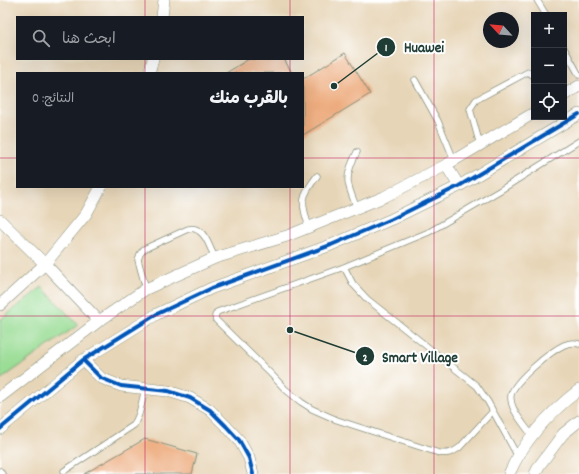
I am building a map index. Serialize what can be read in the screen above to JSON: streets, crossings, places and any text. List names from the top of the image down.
{
  "places": ["Huawei", "Smart Village"],
  "north": "top left",
  "page": {
    "map_buttons": ["+", "−"],
    "search": "ابحث هنا",
    "heading": ["بالقرب منك", "النتائج: 0"]
  }
}
